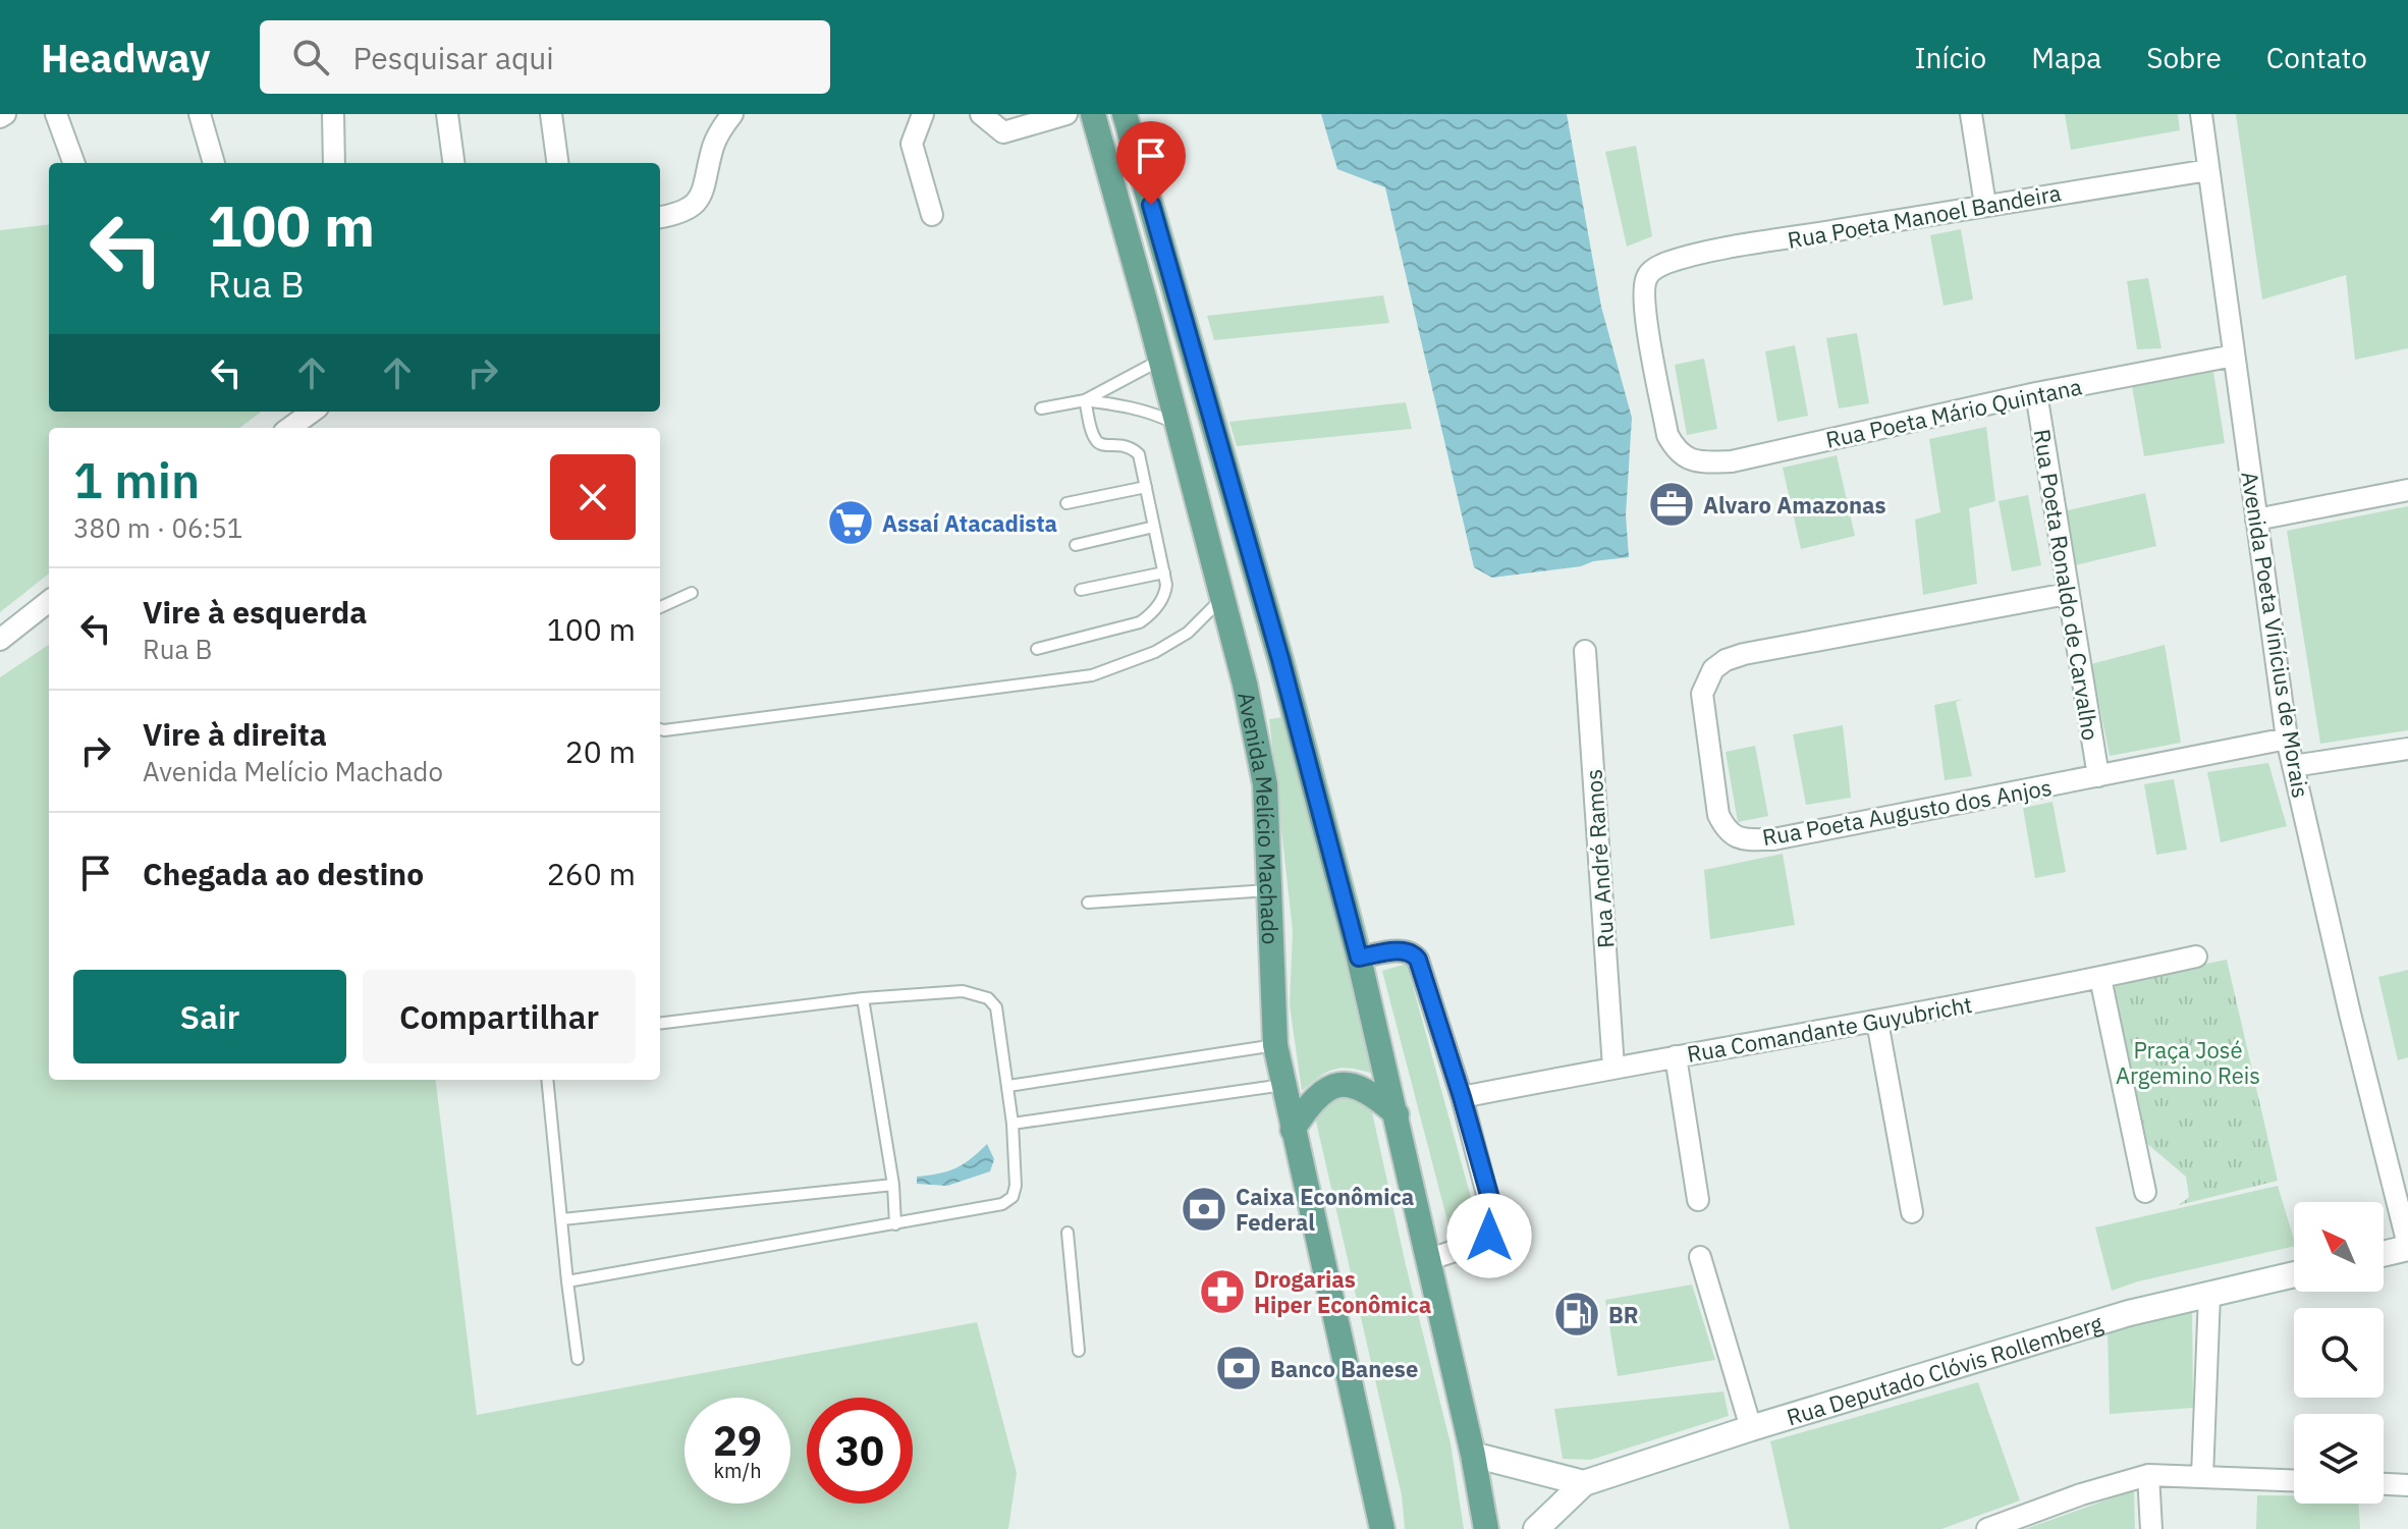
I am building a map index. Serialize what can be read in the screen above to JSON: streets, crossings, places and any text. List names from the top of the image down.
{
  "streets": {
    "main road": ["Avenida Melício Machado"],
    "street": [
      "Rua Poeta Manoel Bandeira",
      "Rua Poeta Mário Quintana",
      "Rua Poeta Ronaldo de Carvalho",
      "Avenida Poeta Vinícius de Morais",
      "Rua Poeta Augusto dos Anjos",
      "Rua André Ramos",
      "Rua Comandante Guyubricht",
      "Rua Deputado Clóvis Rollemberg"
    ]
  },
  "crossings": [
    ["Rua Poeta Manoel Bandeira", "Rua Poeta Mário Quintana"],
    ["Rua Poeta Manoel Bandeira", "Avenida Poeta Vinícius de Morais"],
    ["Rua Poeta Mário Quintana", "Rua Poeta Ronaldo de Carvalho"],
    ["Rua Poeta Mário Quintana", "Avenida Poeta Vinícius de Morais"],
    ["Rua Poeta Ronaldo de Carvalho", "Rua Poeta Augusto dos Anjos"],
    ["Avenida Poeta Vinícius de Morais", "Rua Poeta Augusto dos Anjos"],
    ["Rua André Ramos", "Rua Comandante Guyubricht"]
  ],
  "parks": ["Praça José Argemino Reis"],
  "places": {
    "office": ["Alvaro Amazonas"],
    "supermarket": ["Assaí Atacadista"],
    "bank": ["Caixa Econômica Federal", "Banco Banese"],
    "pharmacy": ["Drogarias Hiper Econômica"],
    "fuel station": ["BR"]
  },
  "north": "top left",
  "page": {
    "header": "Headway",
    "search": "Pesquisar aqui",
    "nav": [
      "Início",
      "Mapa",
      "Sobre",
      "Contato"
    ],
    "turn": ["100 m", "Rua B"],
    "heading": ["1 min", "380 m · 06:51"],
    "list": [
      {
        "name": "Vire à esquerda",
        "note": "Rua B",
        "value": "100 m"
      },
      {
        "name": "Vire à direita",
        "note": "Avenida Melício Machado",
        "value": "20 m"
      },
      {
        "name": "Chegada ao destino",
        "value": "260 m"
      }
    ],
    "buttons": ["Sair", "Compartilhar"],
    "speed": "29 km/h",
    "limit": "30"
  }
}
